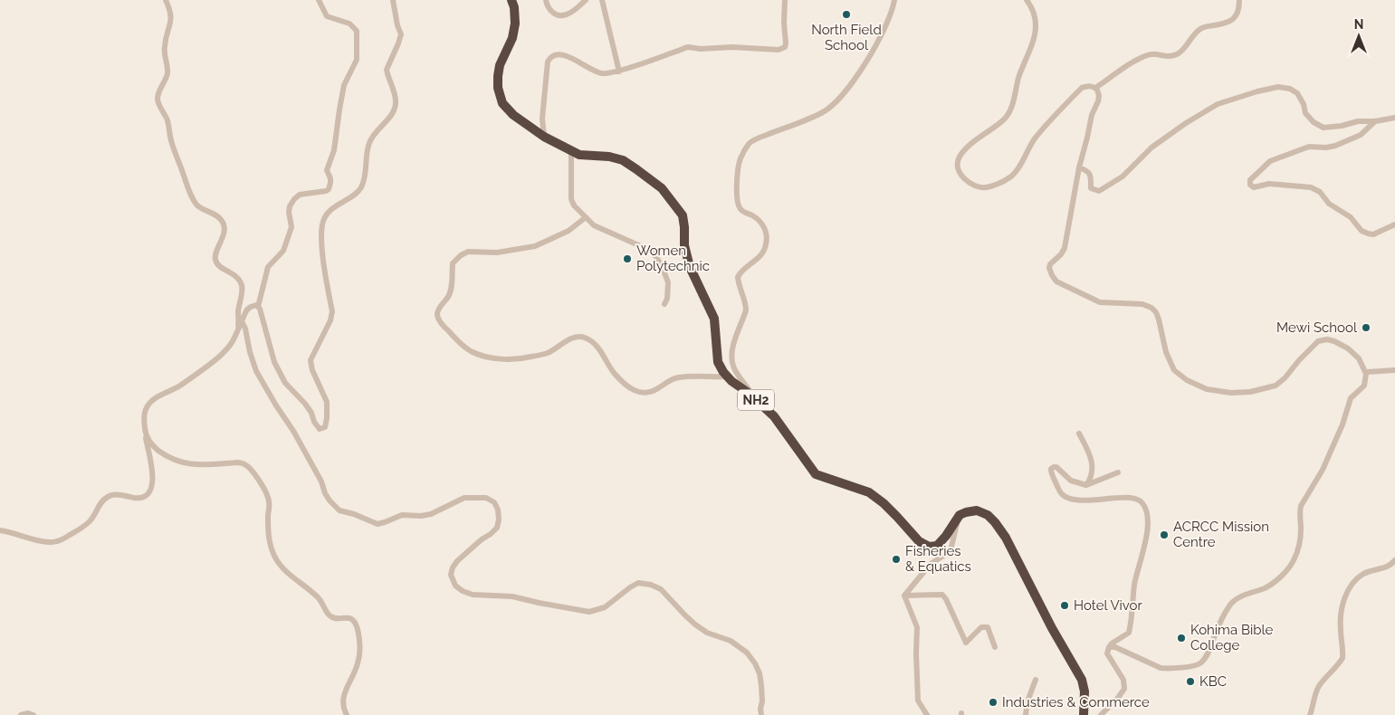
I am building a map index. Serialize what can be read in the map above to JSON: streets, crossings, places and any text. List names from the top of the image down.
{
  "streets": {
    "highway": ["NH2"]
  },
  "places": [
    "North Field School",
    "Women Polytechnic",
    "Mewi School",
    "ACRCC Mission Centre",
    "Fisheries & Equatics",
    "Hotel Vivor",
    "Kohima Bible College",
    "KBC",
    "Industries & Commerce"
  ],
  "north": "top"
}
